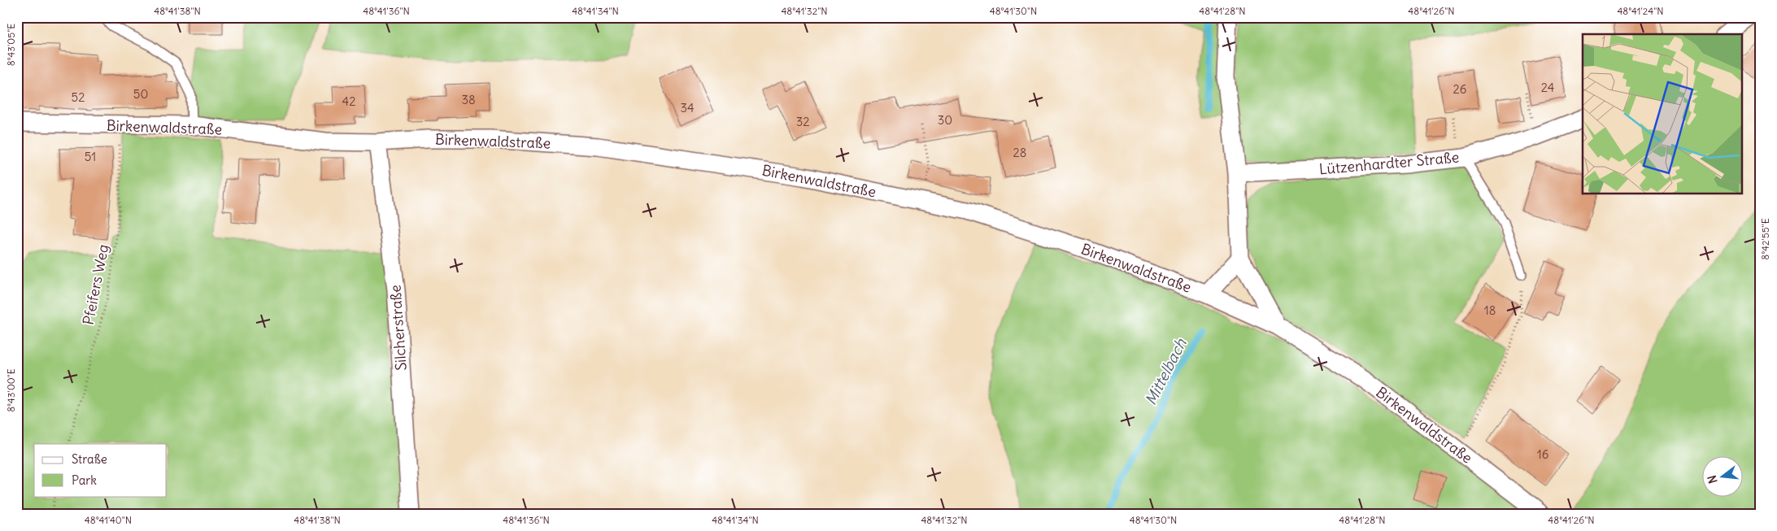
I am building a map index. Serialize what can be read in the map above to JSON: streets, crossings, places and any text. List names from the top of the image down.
{
  "streets": {
    "street": ["Birkenwaldstraße", "Lützenhardter Straße", "Silcherstraße"],
    "path": ["Pfeifers Weg"]
  },
  "crossings": [
    ["Birkenwaldstraße", "Pfeifers Weg"],
    ["Birkenwaldstraße", "Silcherstraße"]
  ],
  "water": ["Mittelbach"],
  "house_numbers": [
    "24",
    "26",
    "50",
    "52",
    "38",
    "42",
    "34",
    "30",
    "32",
    "28",
    "51",
    "18",
    "16"
  ],
  "legend": ["Straße", "Park"],
  "north": "left",
  "coordinates": [
    "48°41'38\"N",
    "48°41'36\"N",
    "48°41'34\"N",
    "48°41'32\"N",
    "48°41'30\"N",
    "48°41'28\"N",
    "48°41'26\"N",
    "48°41'24\"N",
    "8°43'05\"E",
    "8°42'55\"E",
    "8°43'00\"E",
    "48°41'40\"N"
  ]
}
